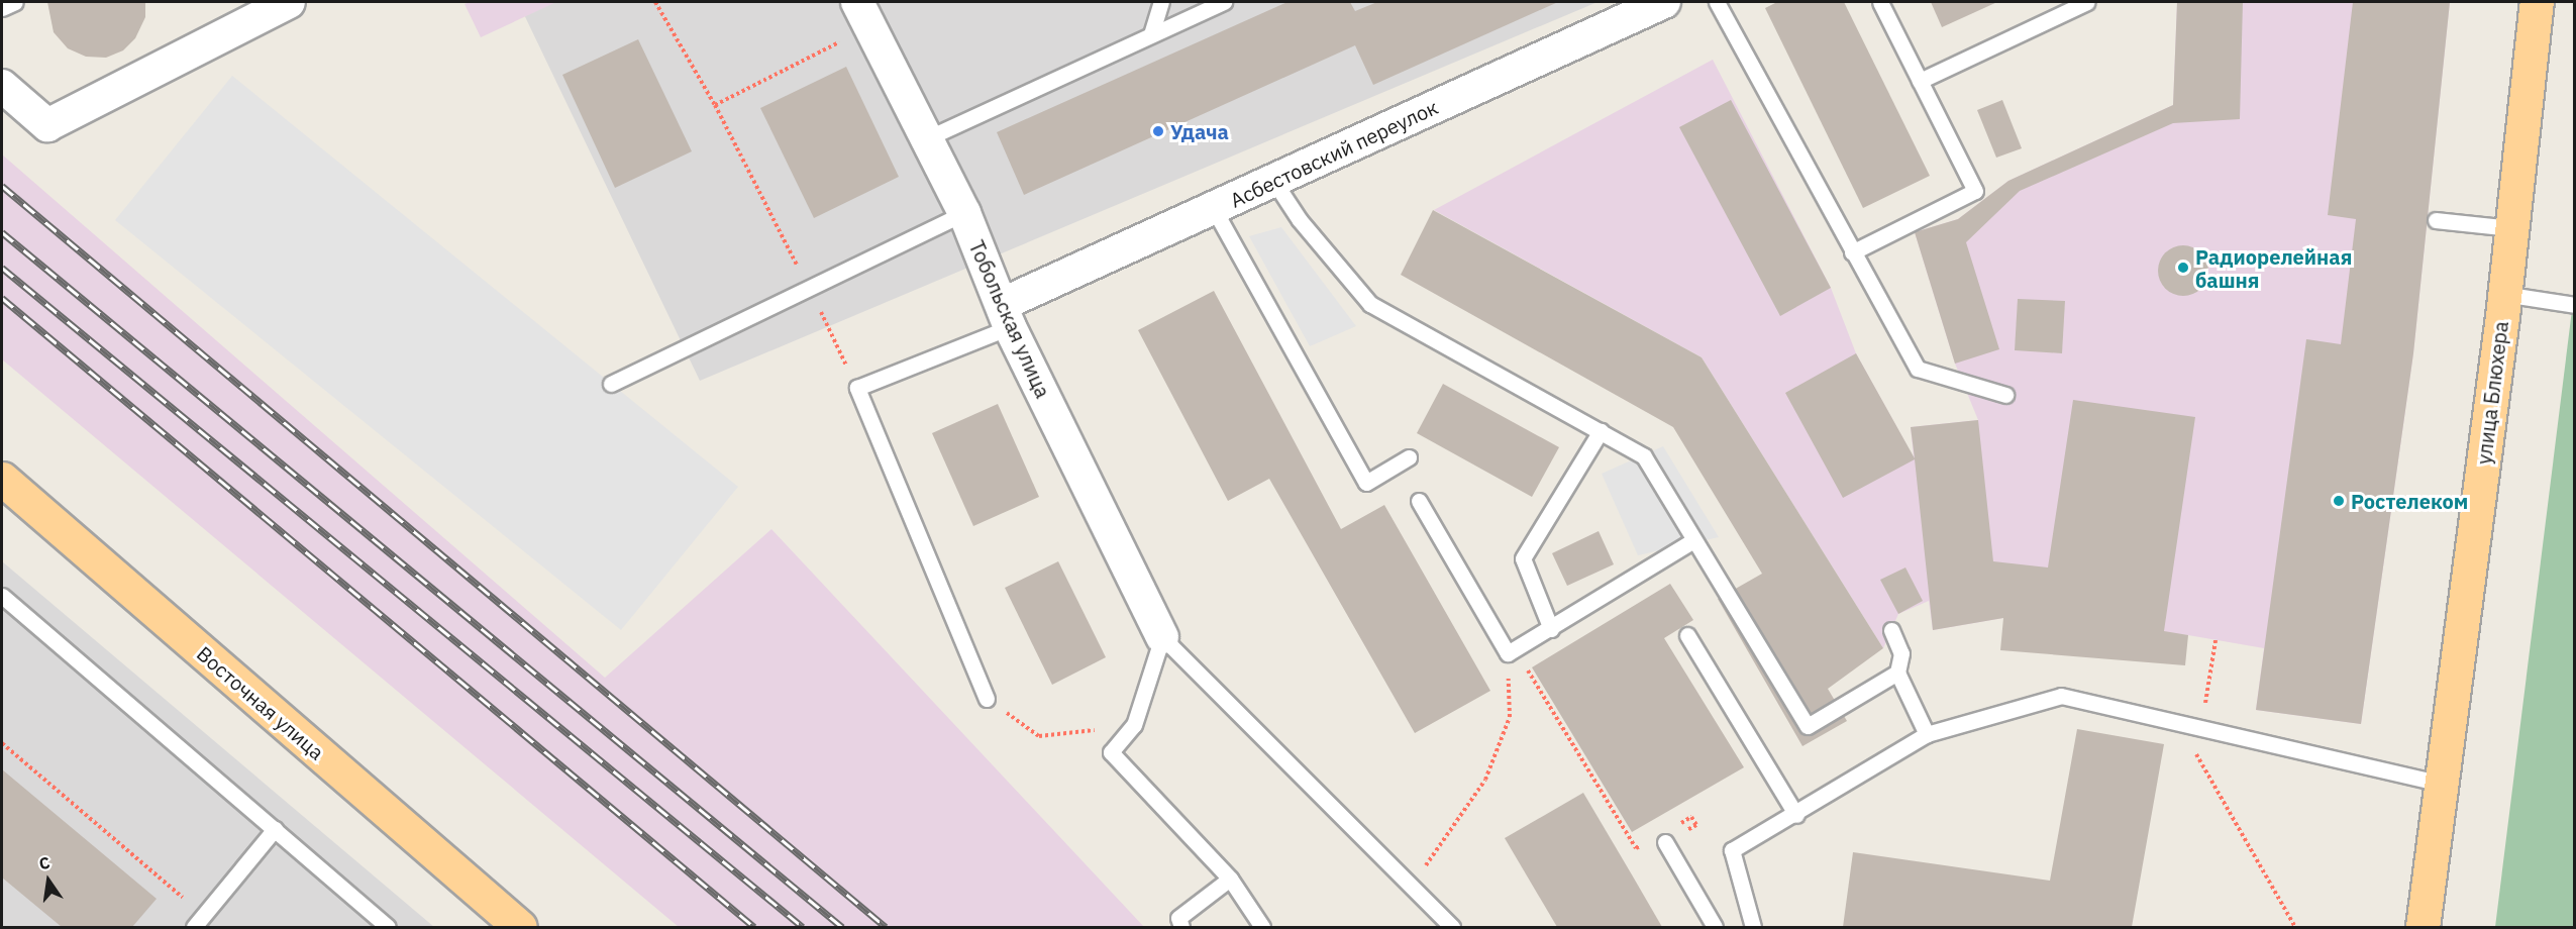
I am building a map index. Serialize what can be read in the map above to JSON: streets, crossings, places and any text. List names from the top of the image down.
{
  "streets": {
    "main road": ["улица Блюхера", "Восточная улица"],
    "street": ["Асбестовский переулок", "Тобольская улица"]
  },
  "crossings": [
    ["Асбестовский переулок", "Тобольская улица"]
  ],
  "places": ["Удача", "Радиорелейная башня", "Ростелеком"],
  "north": "top"
}
